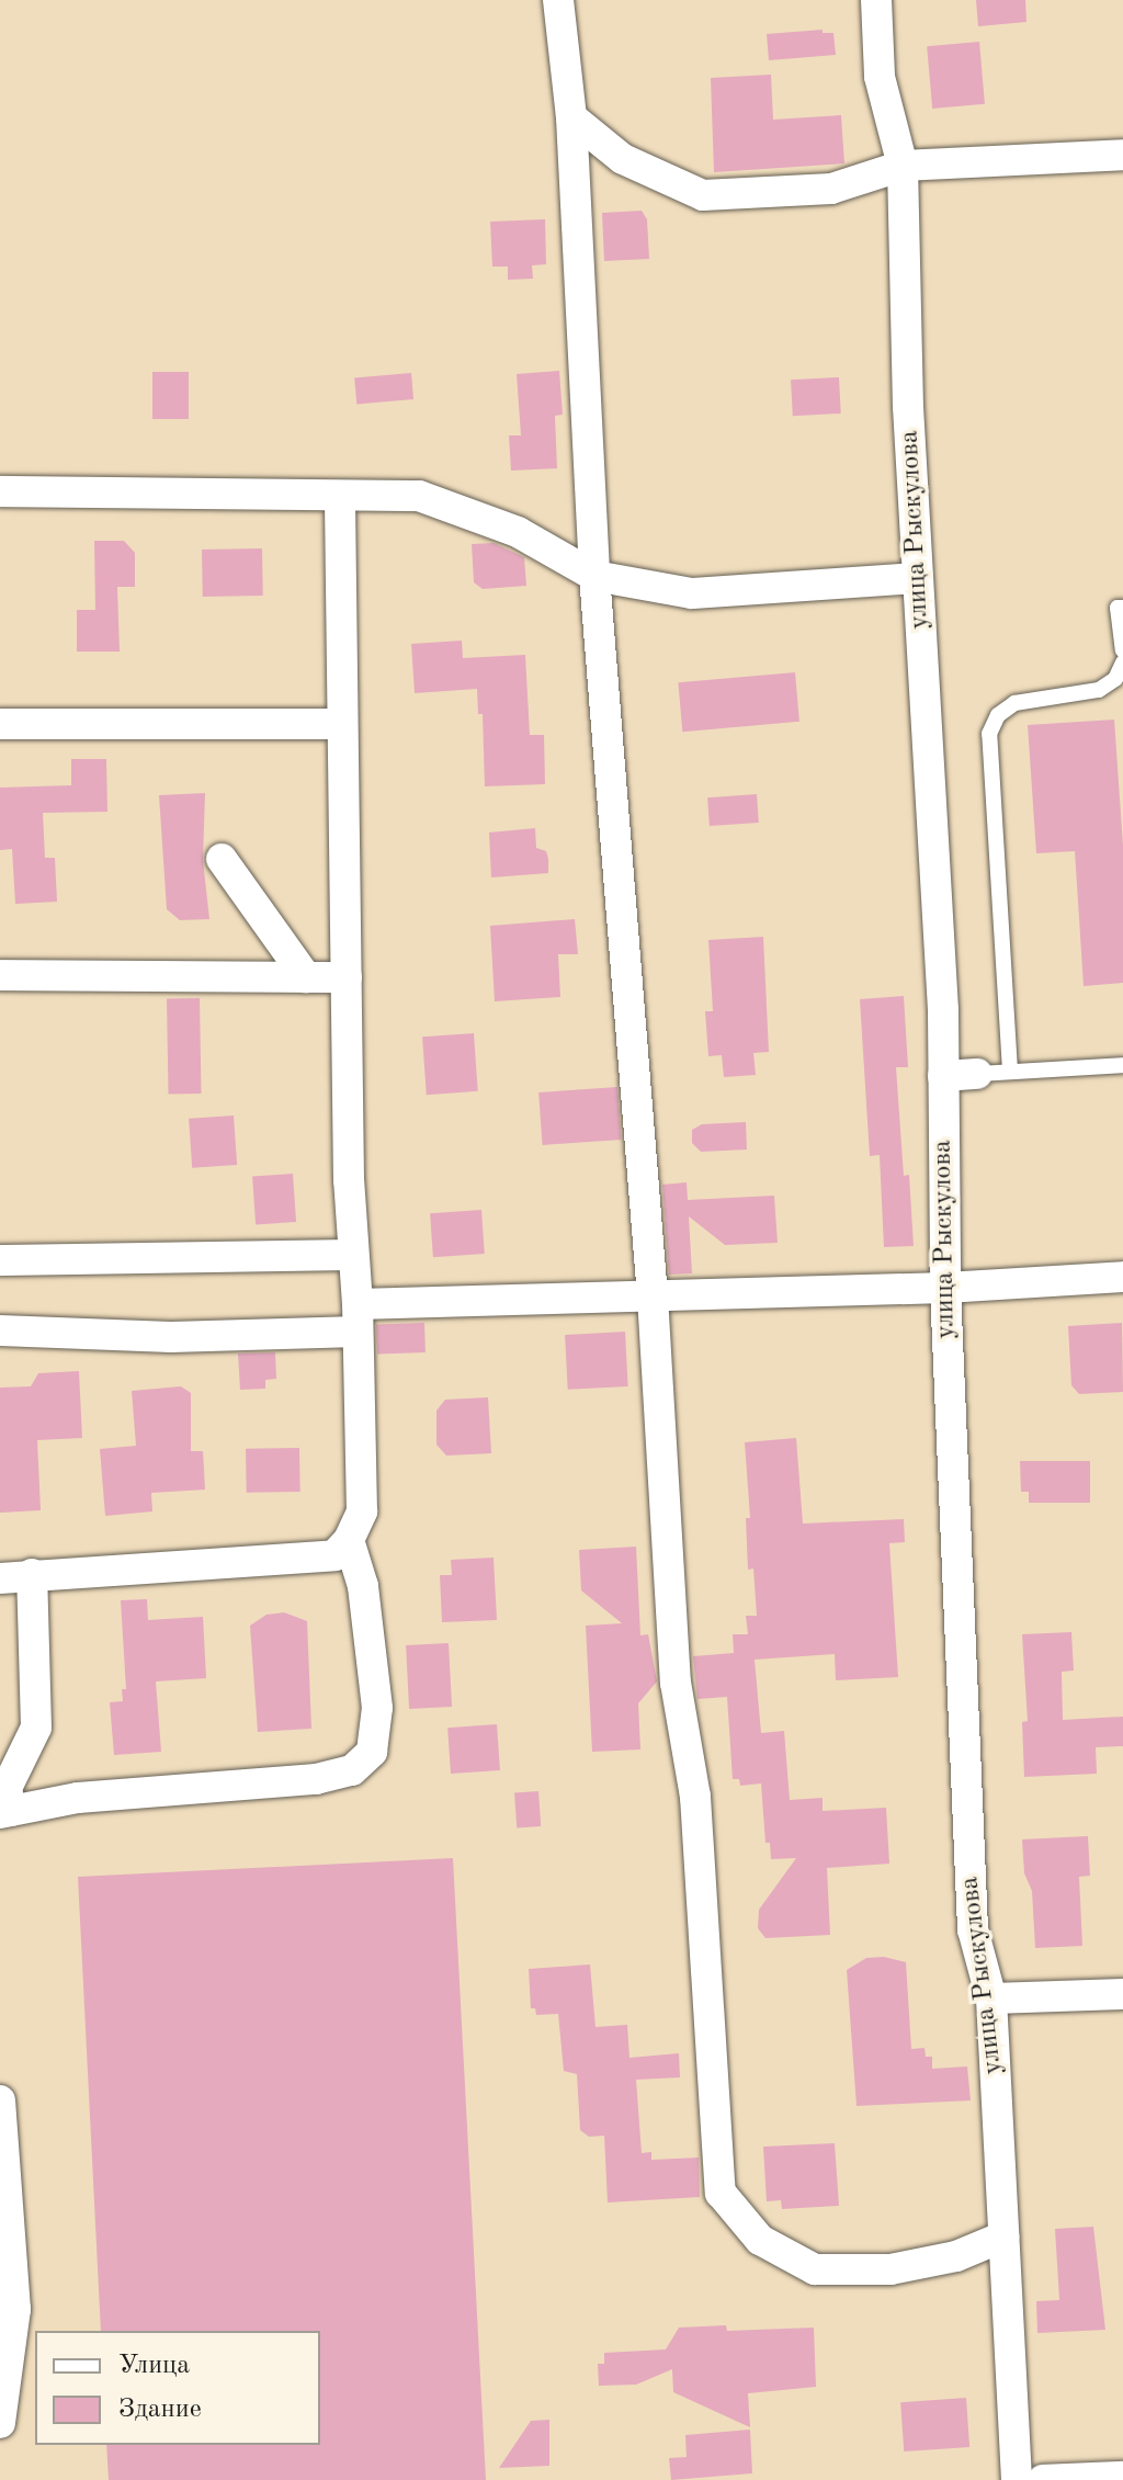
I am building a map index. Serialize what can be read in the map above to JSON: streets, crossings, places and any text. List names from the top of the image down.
{
  "streets": {
    "street": ["улица Рыскулова"]
  },
  "legend": ["Улица", "Здание"]
}
